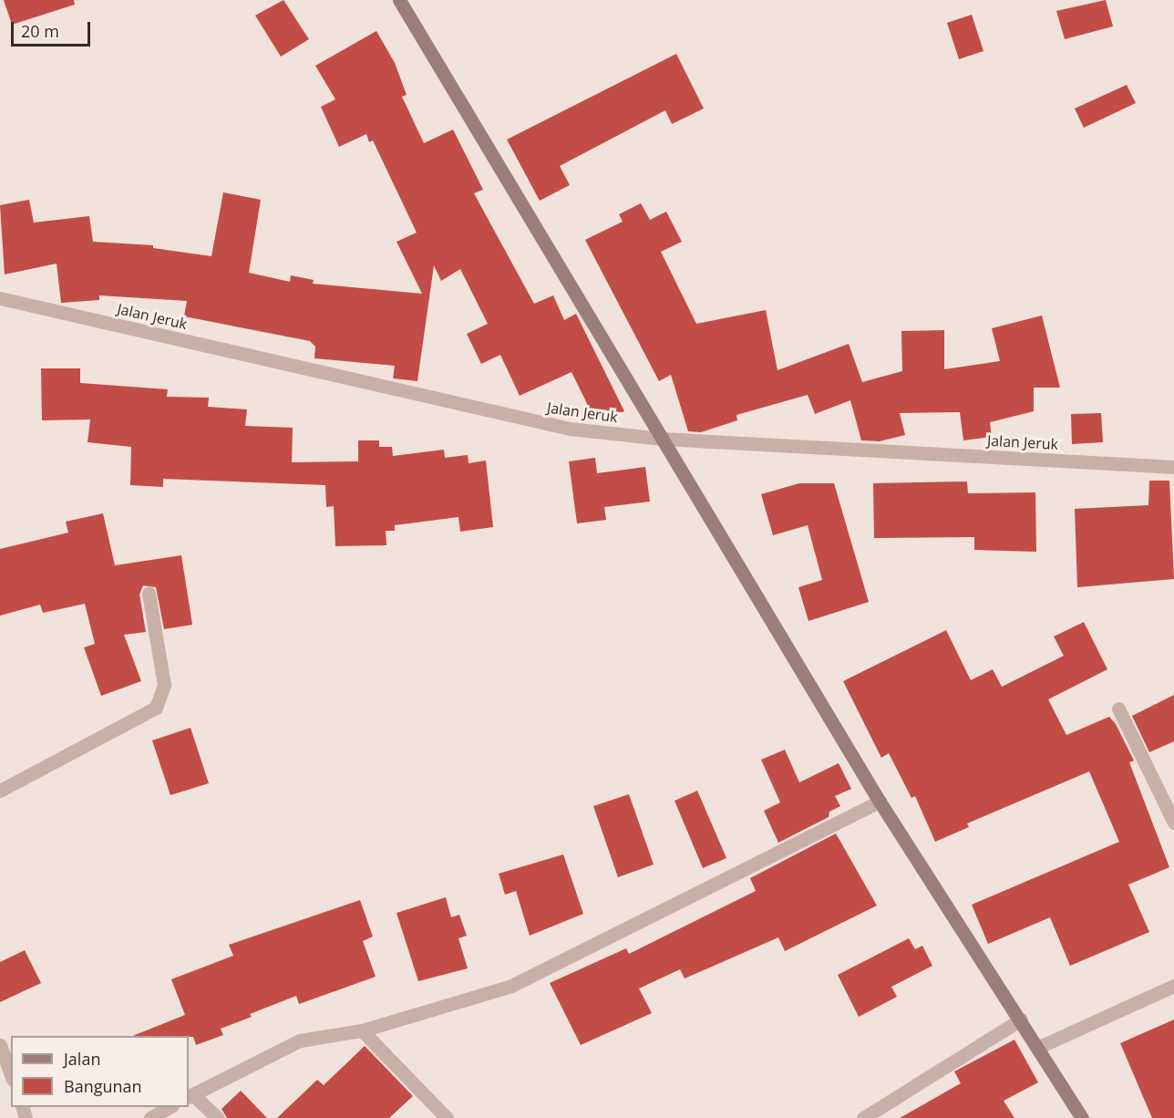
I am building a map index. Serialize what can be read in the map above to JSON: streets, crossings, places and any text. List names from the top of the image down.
{
  "streets": {
    "street": ["Jalan Jeruk"]
  },
  "legend": ["Jalan", "Bangunan"],
  "scale_bar": "20 m"
}
